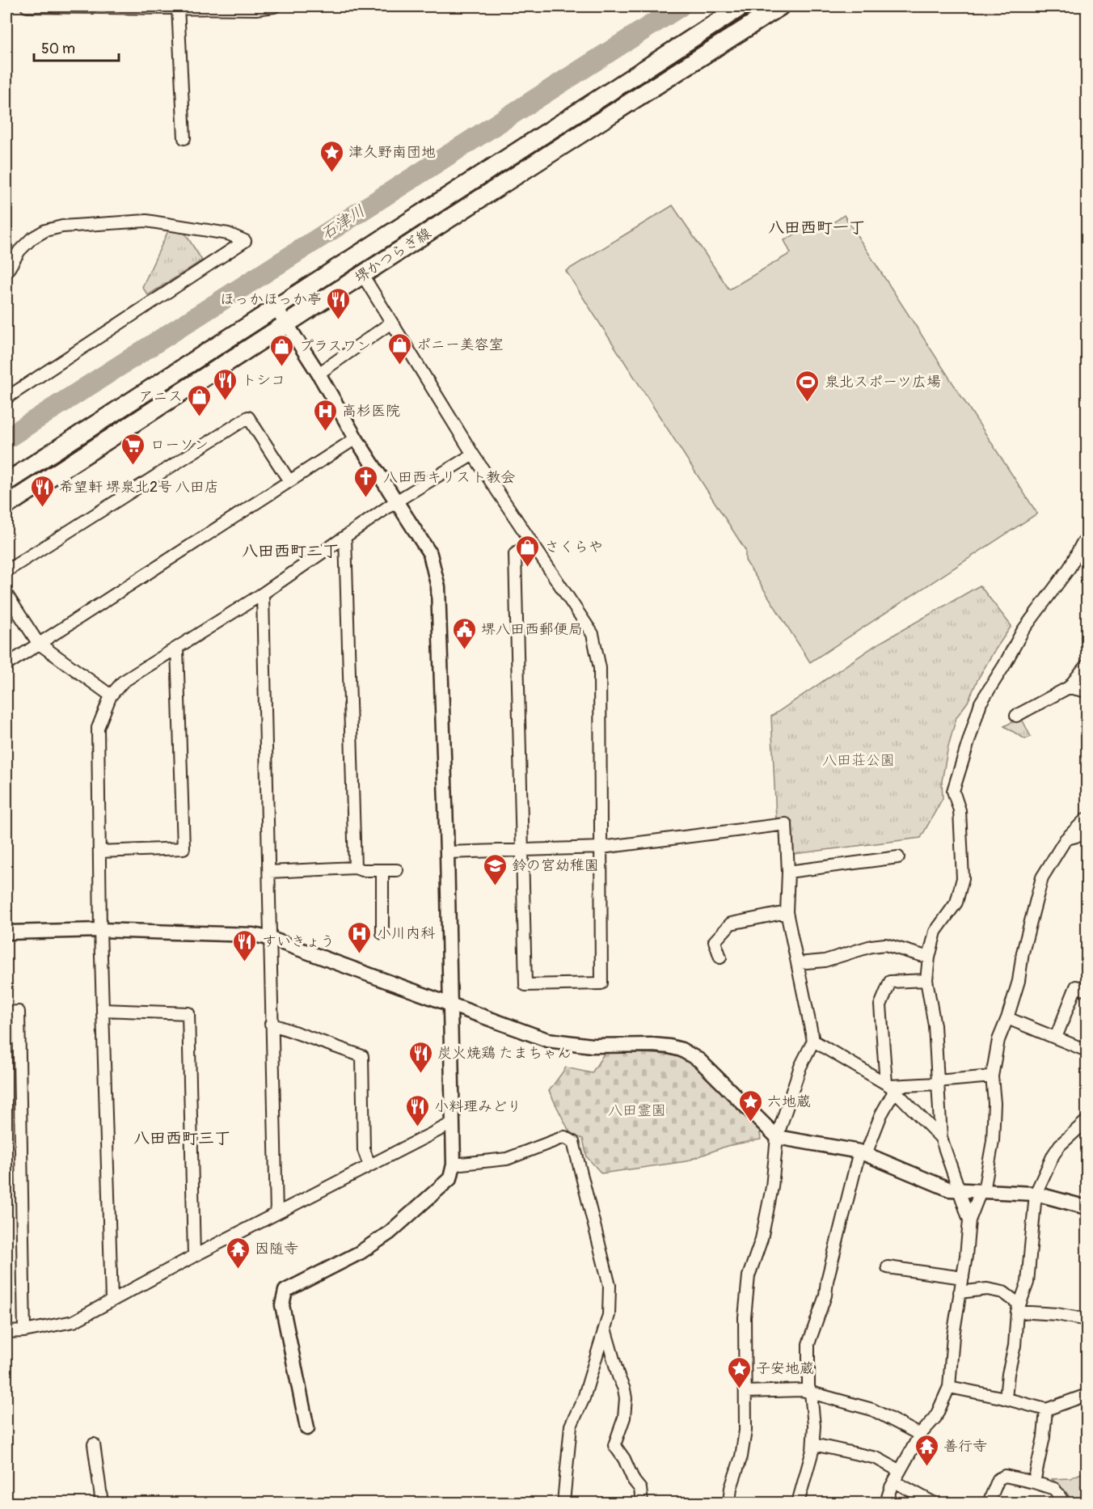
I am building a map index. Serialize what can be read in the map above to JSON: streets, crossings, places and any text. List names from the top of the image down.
{
  "streets": {
    "main road": ["堺かつらぎ線"]
  },
  "districts": ["八田西町一丁", "八田西町二丁", "八田西町三丁"],
  "water": ["石津川"],
  "parks": ["八田荘公園", "八田霊園"],
  "places": {
    "place": ["津久野南団地", "六地蔵", "子安地蔵"],
    "restaurant": [
      "ほっかほっか亭",
      "トシコ",
      "希望軒 堺泉北2号 八田店",
      "すいきょう",
      "炭火焼鶏 たまちゃん",
      "小料理みどり"
    ],
    "shop": [
      "ポニー美容室",
      "プラスワン",
      "アニス",
      "さくらや"
    ],
    "sports": ["泉北スポーツ広場"],
    "hospital": ["高杉医院", "小川内科"],
    "supermarket": ["ローソン"],
    "church": ["八田西キリスト教会"],
    "public building": ["堺八田西郵便局"],
    "school or university": ["鈴の宮幼稚園"],
    "temple": ["因随寺", "善行寺"]
  },
  "scale_bar": "50 m"
}
